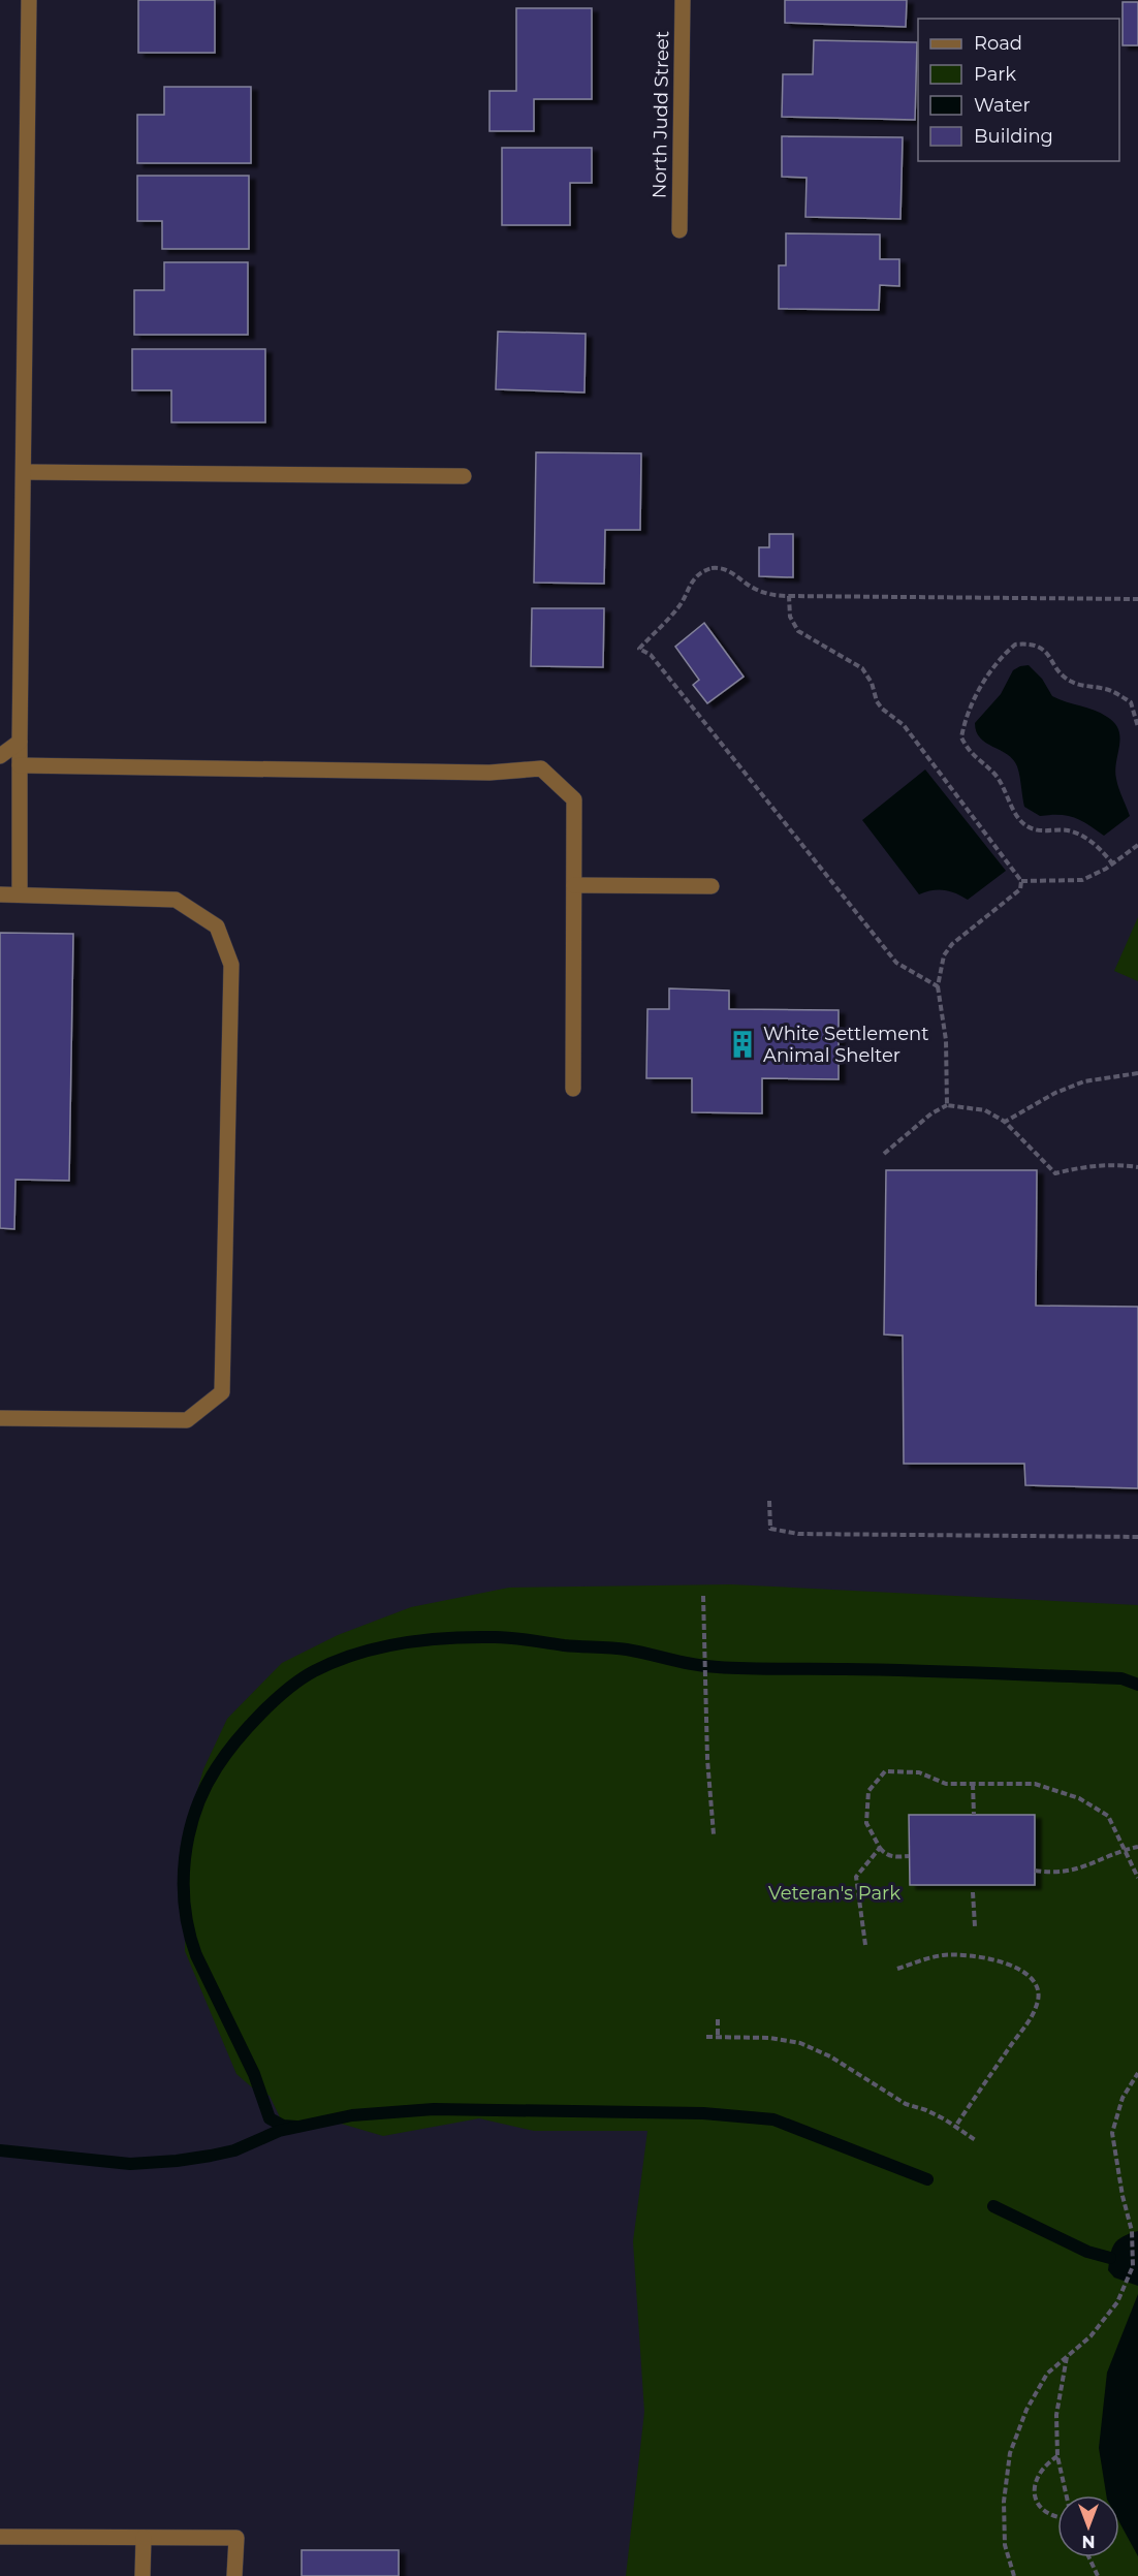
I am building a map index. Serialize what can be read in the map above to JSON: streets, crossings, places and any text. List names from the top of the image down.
{
  "streets": {
    "street": ["North Judd Street"]
  },
  "parks": ["Veteran's Park"],
  "places": {
    "building": ["White Settlement Animal Shelter"]
  },
  "legend": [
    "Road",
    "Park",
    "Water",
    "Building"
  ],
  "north": "bottom"
}
